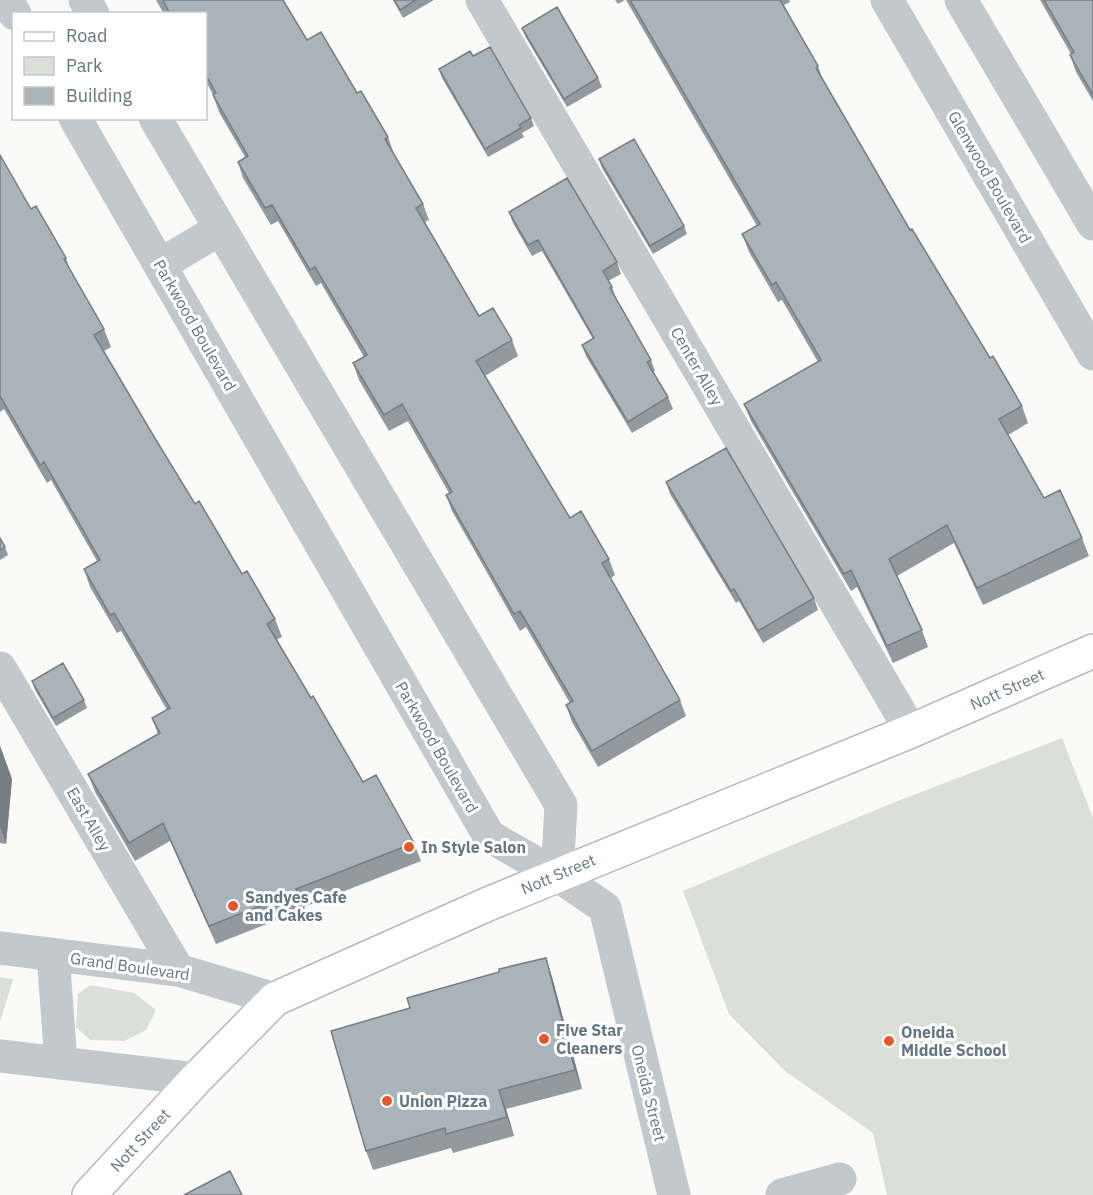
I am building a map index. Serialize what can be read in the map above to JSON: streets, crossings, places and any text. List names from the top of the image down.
{
  "streets": {
    "main road": ["Nott Street"],
    "street": [
      "Glenwood Boulevard",
      "Parkwood Boulevard",
      "Center Alley",
      "East Alley",
      "Grand Boulevard",
      "Oneida Street"
    ]
  },
  "crossings": [
    ["Parkwood Boulevard", "Nott Street"],
    ["Parkwood Boulevard", "Oneida Street"],
    ["Center Alley", "Nott Street"],
    ["Nott Street", "Grand Boulevard"],
    ["Nott Street", "Oneida Street"],
    ["East Alley", "Grand Boulevard"]
  ],
  "places": [
    "In Style Salon",
    "Sandyes Cafe and Cakes",
    "Five Star Cleaners",
    "Oneida Middle School",
    "Union Pizza"
  ],
  "legend": ["Road", "Park", "Building"]
}
